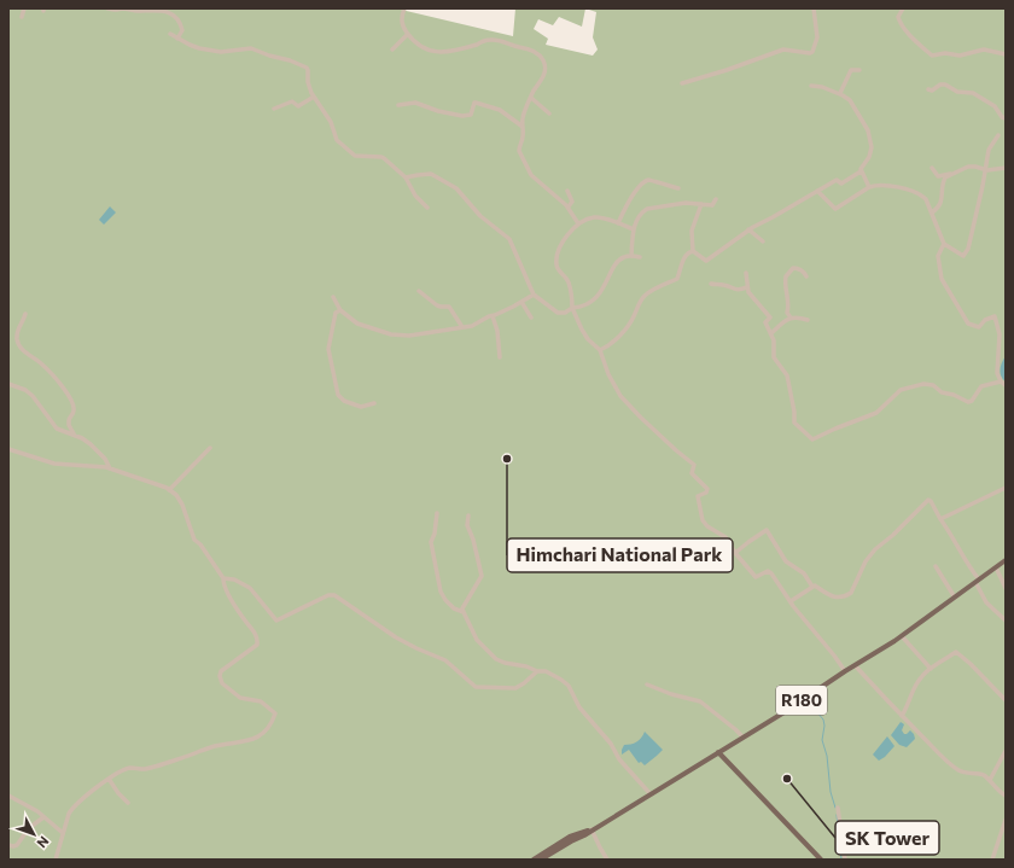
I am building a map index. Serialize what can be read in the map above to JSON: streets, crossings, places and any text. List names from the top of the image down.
{
  "streets": {
    "main road": ["R180"]
  },
  "places": ["Himchari National Park", "SK Tower"],
  "north": "bottom right"
}
